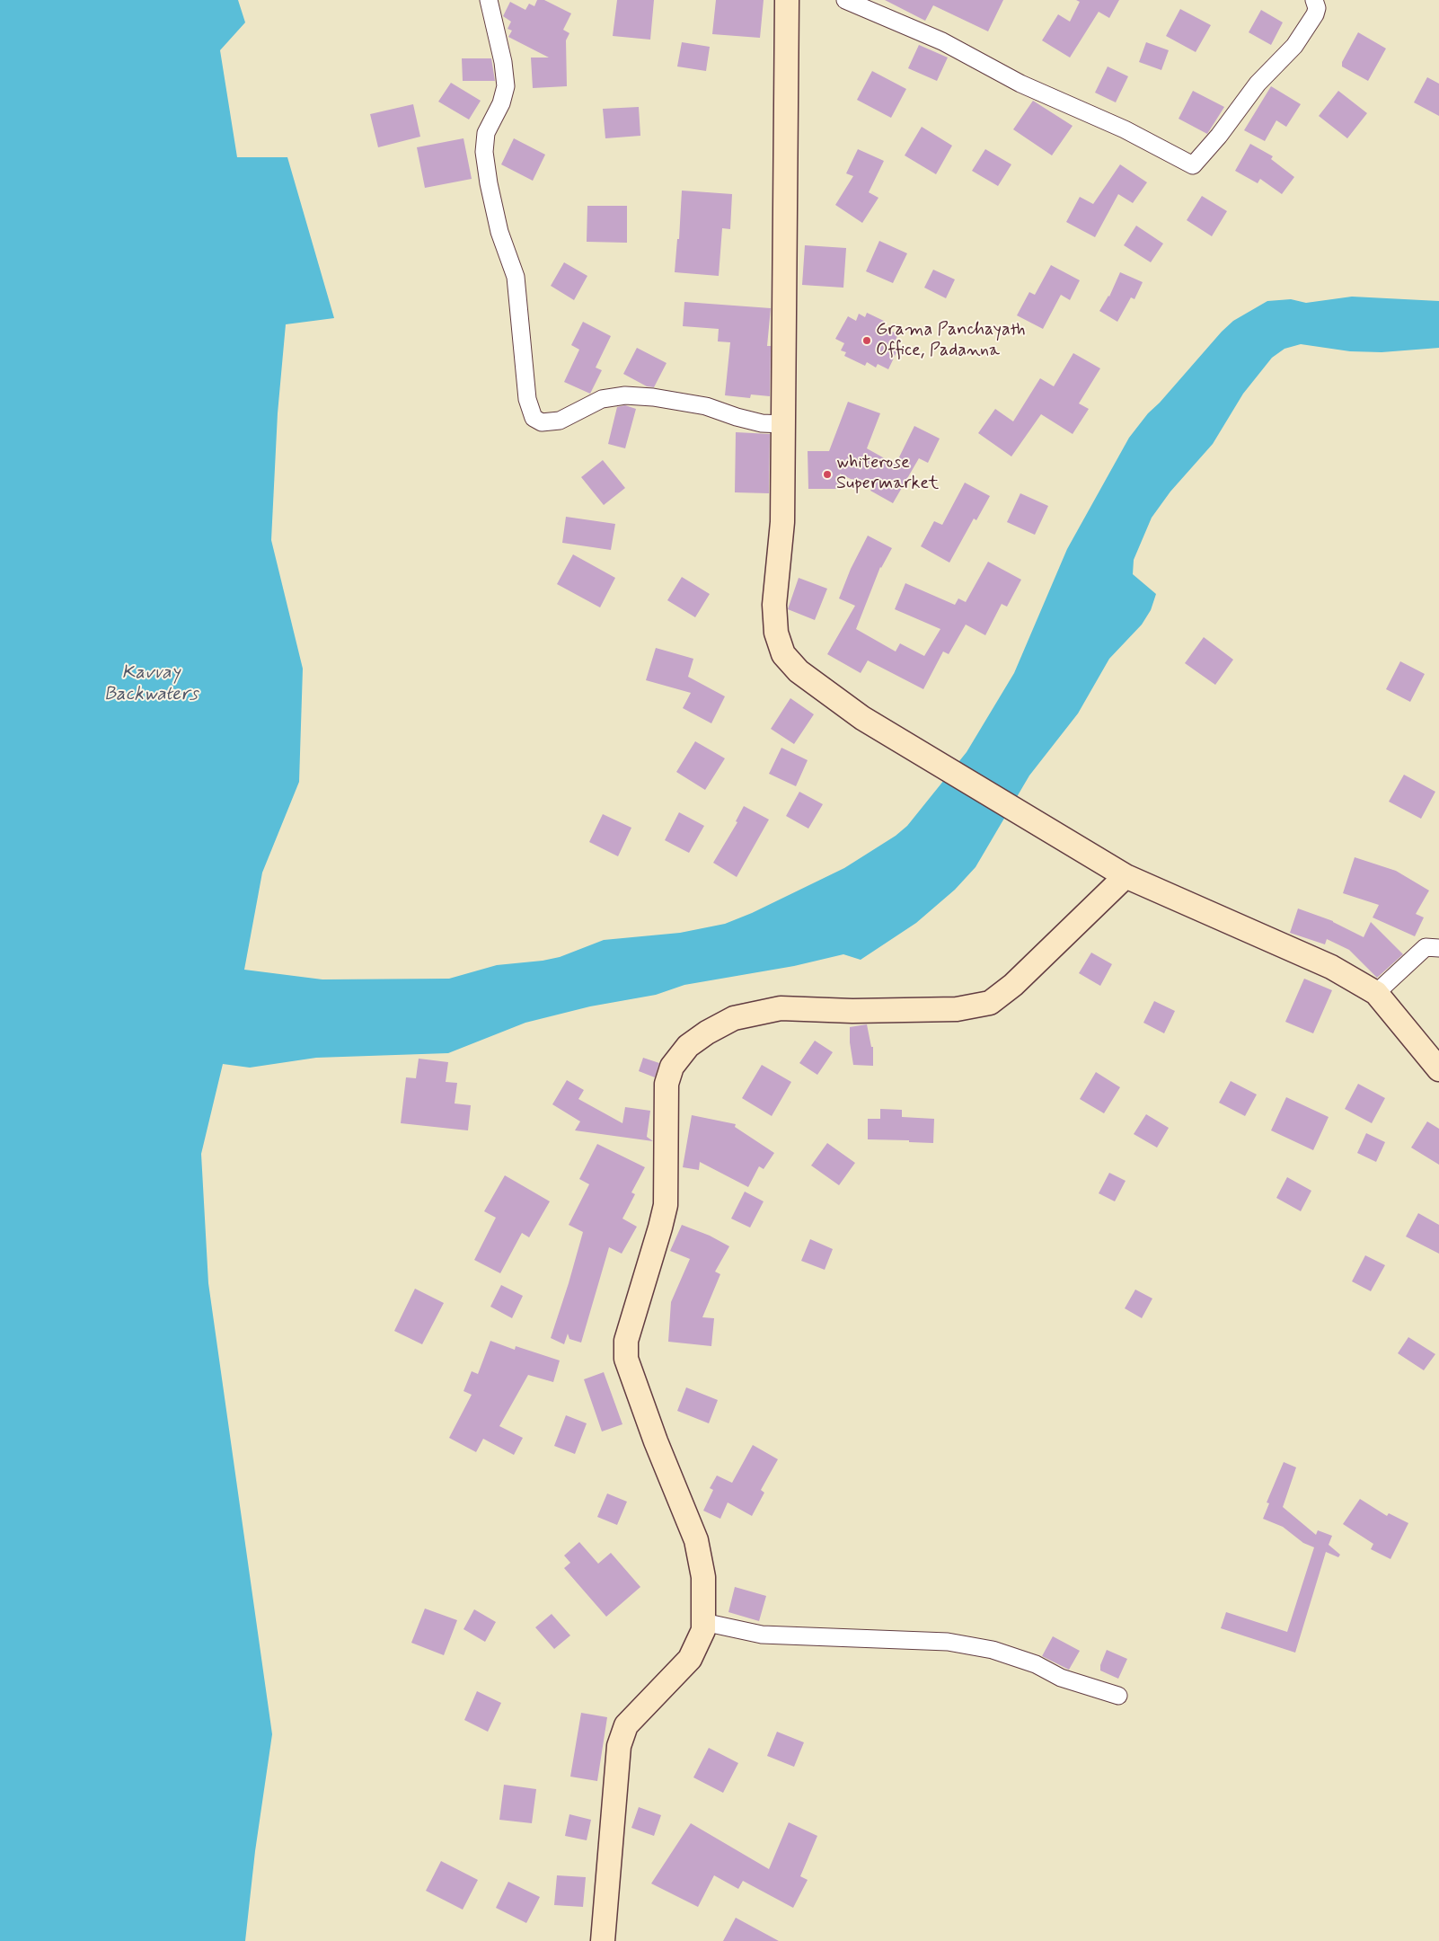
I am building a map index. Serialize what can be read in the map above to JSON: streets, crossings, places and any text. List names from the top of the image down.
{
  "water": ["Kavvay Backwaters"],
  "places": ["Grama Panchayath Office, Padanna", "whiterose Supermarket"]
}
